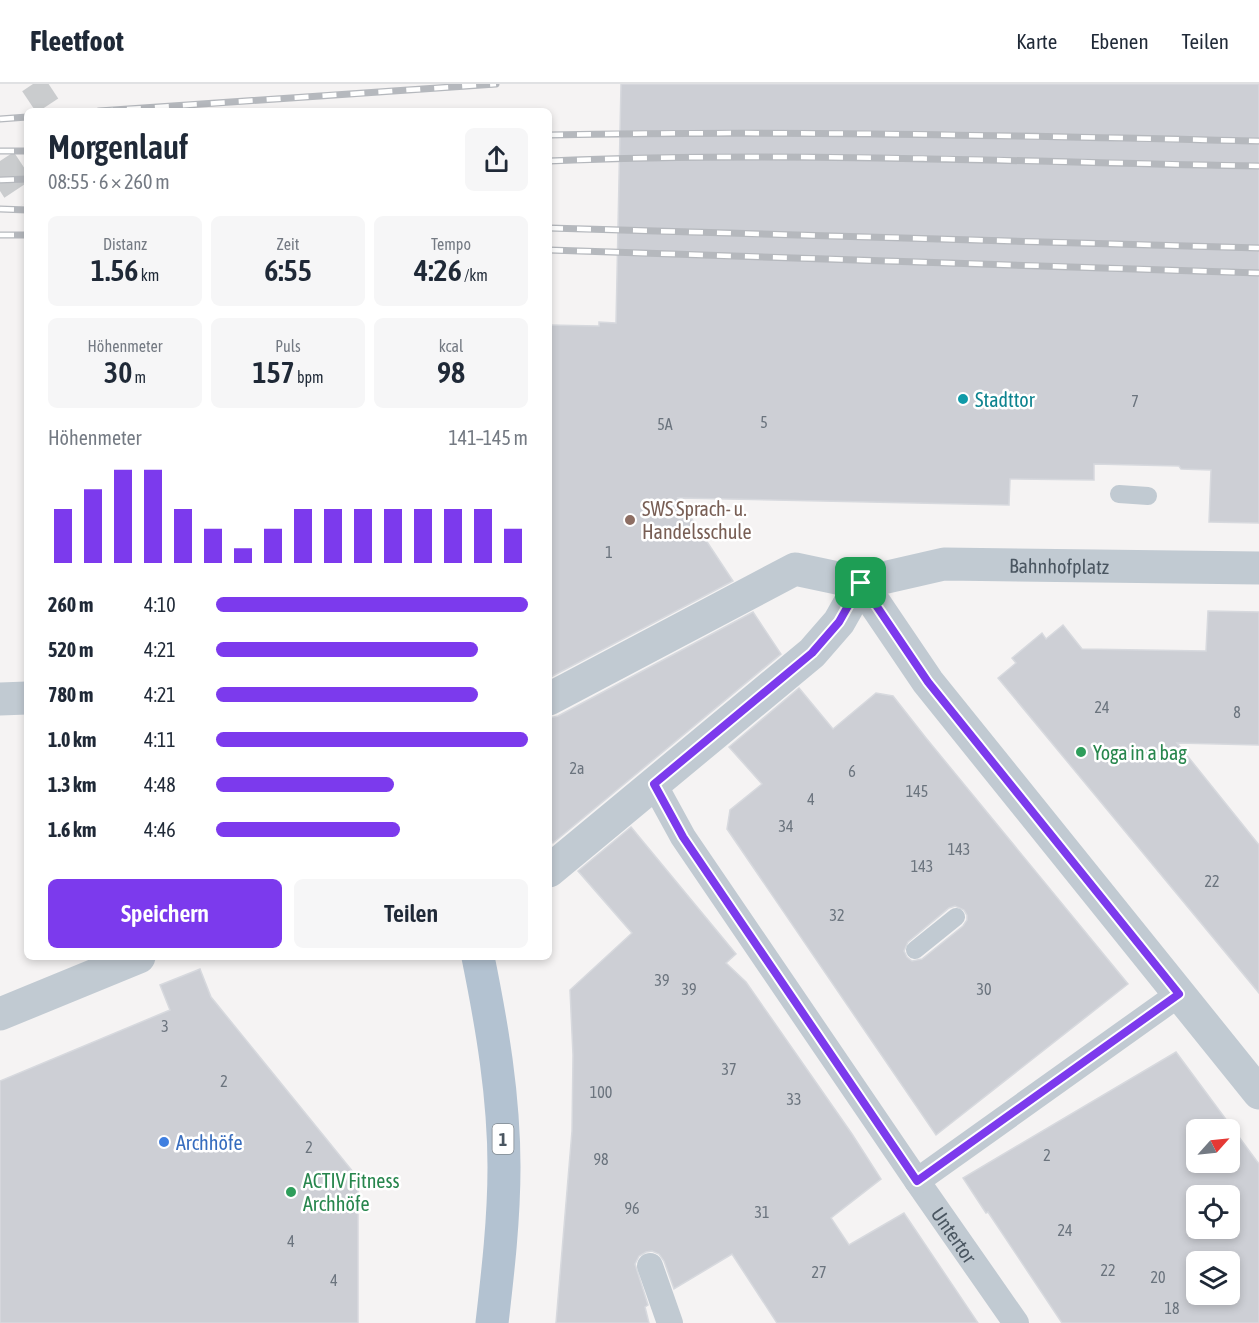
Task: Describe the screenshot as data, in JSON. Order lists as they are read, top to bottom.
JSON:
{
  "streets": {
    "main road": ["1"],
    "street": ["Bahnhofplatz", "Untertor"]
  },
  "places": [
    "Stadttor",
    "SWS Sprach- u. Handelsschule",
    "Yoga in a bag",
    "Archhöfe",
    "ACTIV Fitness Archhöfe"
  ],
  "house_numbers": [
    "7",
    "5",
    "5A",
    "1",
    "24",
    "8",
    "2a",
    "6",
    "145",
    "4",
    "34",
    "143",
    "143",
    "22",
    "32",
    "39",
    "39",
    "30",
    "3",
    "37",
    "2",
    "100",
    "33",
    "2",
    "2",
    "98",
    "96",
    "31",
    "24",
    "4",
    "22",
    "27",
    "20",
    "4",
    "18"
  ],
  "north": "top right",
  "page": {
    "header": "Fleetfoot",
    "nav": ["Karte", "Ebenen", "Teilen"],
    "heading": ["Morgenlauf", "08:55 · 6 × 260 m"],
    "stats": [
      ["Distanz", "1.56 km"],
      ["Zeit", "6:55"],
      ["Tempo", "4:26 /km"],
      ["Höhenmeter", "30 m"],
      ["Puls", "157 bpm"],
      ["kcal", "98"]
    ],
    "chart": ["Höhenmeter", "141–145 m"],
    "list": [
      {
        "name": "260 m",
        "note": "4:10"
      },
      {
        "name": "520 m",
        "note": "4:21"
      },
      {
        "name": "780 m",
        "note": "4:21"
      },
      {
        "name": "1.0 km",
        "note": "4:11"
      },
      {
        "name": "1.3 km",
        "note": "4:48"
      },
      {
        "name": "1.6 km",
        "note": "4:46"
      }
    ],
    "buttons": ["Speichern", "Teilen"]
  }
}
